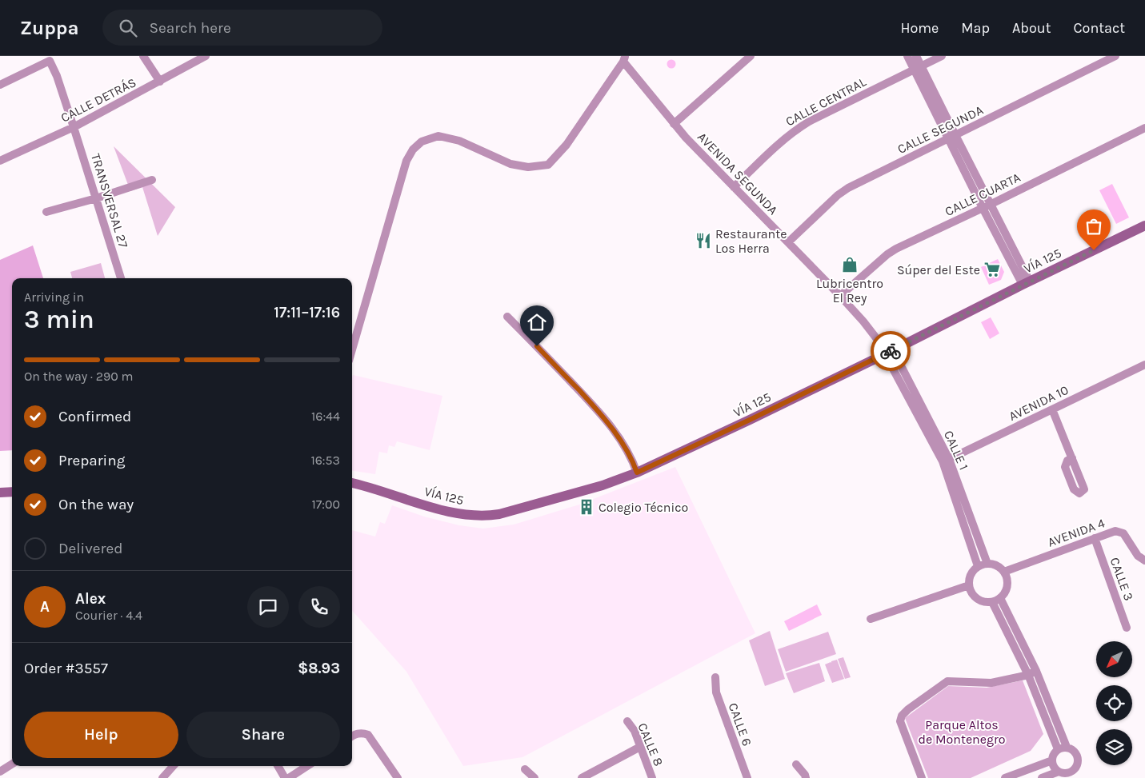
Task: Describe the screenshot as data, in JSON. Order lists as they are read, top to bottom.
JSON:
{
  "streets": {
    "main road": ["VÍA 125"],
    "street": [
      "CALLE DETRÁS",
      "CALLE CENTRAL",
      "CALLE SEGUNDA",
      "AVENIDA SEGUNDA",
      "CALLE CUARTA",
      "TRANSVERSAL 27",
      "AVENIDA 10",
      "CALLE 1",
      "AVENIDA 4",
      "CALLE 3",
      "CALLE 6",
      "CALLE 8"
    ]
  },
  "crossings": [
    ["CALLE DETRÁS", "TRANSVERSAL 27"],
    ["CALLE CENTRAL", "AVENIDA SEGUNDA"],
    ["CALLE SEGUNDA", "AVENIDA SEGUNDA"],
    ["AVENIDA SEGUNDA", "CALLE CUARTA"],
    ["AVENIDA SEGUNDA", "VÍA 125"],
    ["AVENIDA SEGUNDA", "CALLE 1"],
    ["VÍA 125", "CALLE 1"],
    ["AVENIDA 10", "CALLE 1"],
    ["CALLE 1", "AVENIDA 4"],
    ["AVENIDA 4", "CALLE 3"]
  ],
  "parks": ["Parque Altos de Montenegro"],
  "places": {
    "restaurant": ["Restaurante Los Herra"],
    "shop": ["Lubricentro El Rey"],
    "supermarket": ["Súper del Este"],
    "building": ["Colegio Técnico"]
  },
  "north": "bottom left",
  "page": {
    "header": "Zuppa",
    "search": "Search here",
    "nav": [
      "Home",
      "Map",
      "About",
      "Contact"
    ],
    "heading": ["3 min", "Arriving in", "17:11–17:16"],
    "panel": [
      "Alex",
      "Courier · 4.4",
      "Order #3557",
      "$8.93"
    ],
    "bar": "On the way · 290 m",
    "list": [
      ["Confirmed", "16:44"],
      ["Preparing", "16:53"],
      ["On the way", "17:00"],
      "Delivered"
    ],
    "round": "A",
    "buttons": ["Help", "Share"]
  }
}
